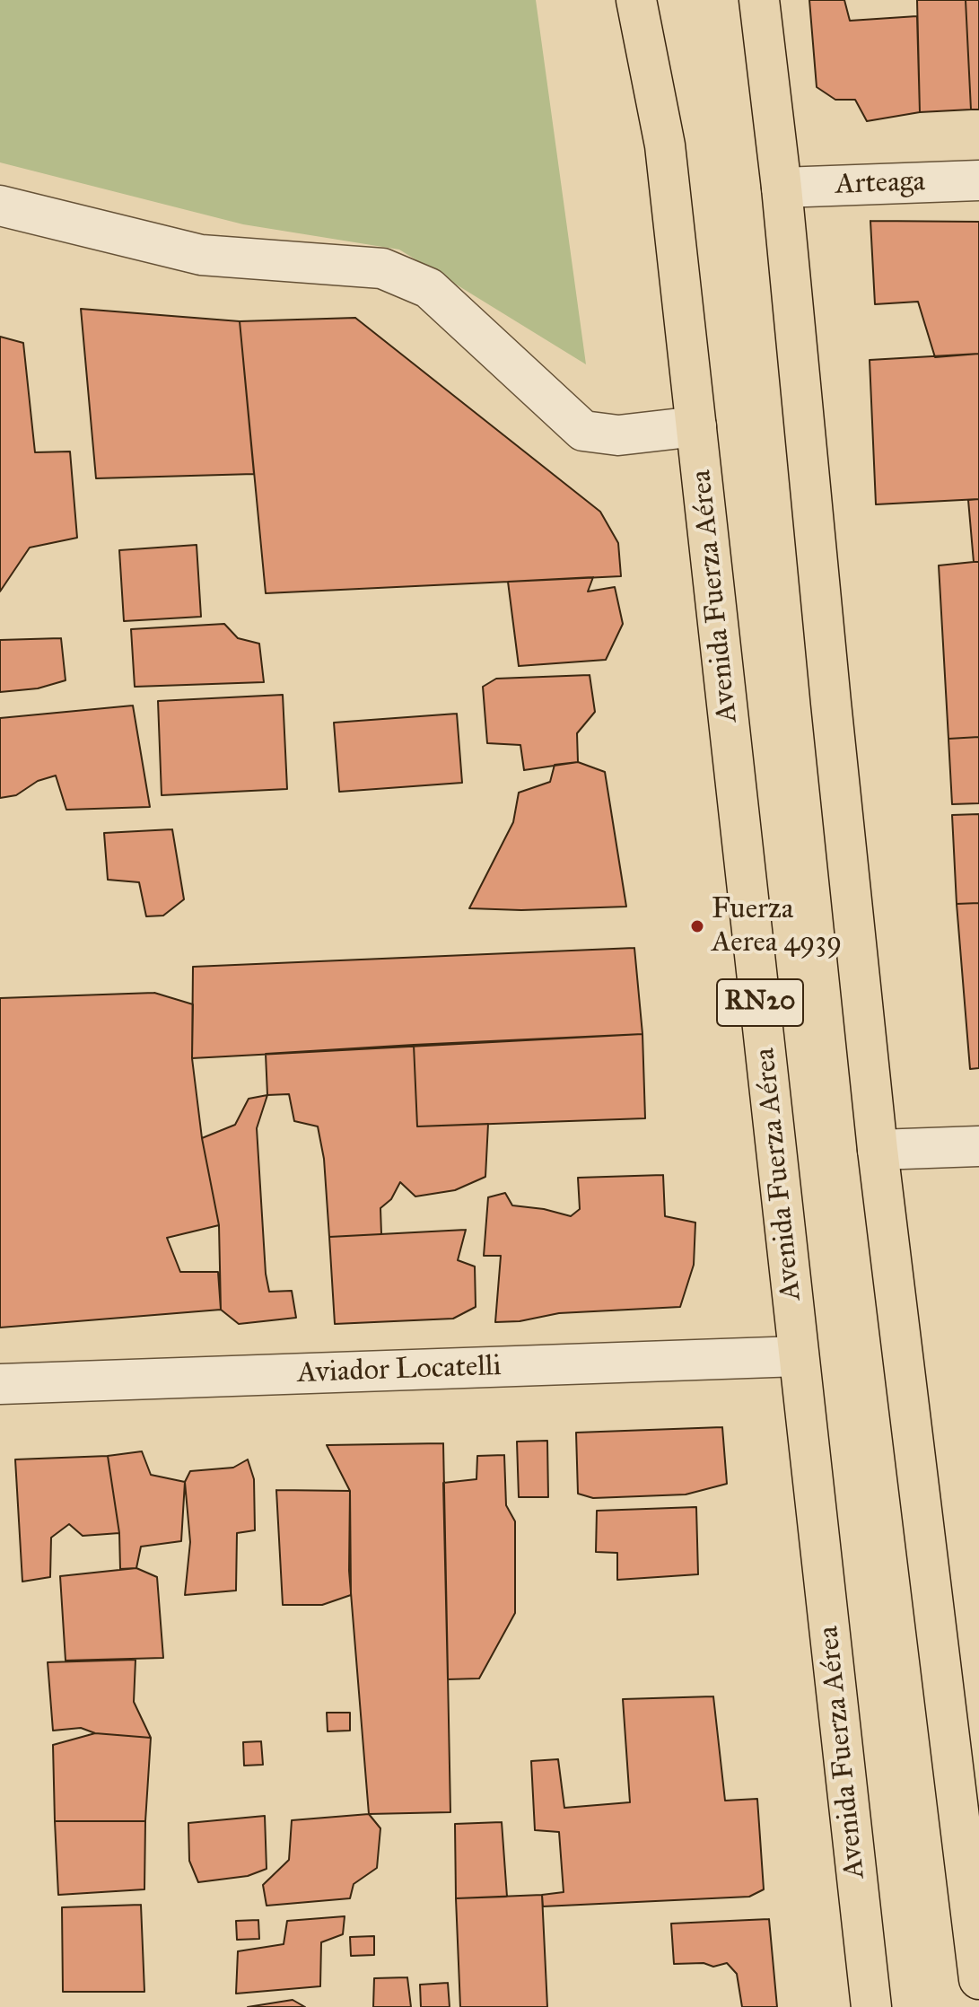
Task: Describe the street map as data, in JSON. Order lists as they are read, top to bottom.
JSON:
{
  "streets": {
    "main road": ["Avenida Fuerza Aérea", "RN20"],
    "street": ["Arteaga", "Aviador Locatelli"]
  },
  "crossings": [
    ["Avenida Fuerza Aérea", "Aviador Locatelli"]
  ],
  "places": ["Fuerza Aerea 4939"]
}
